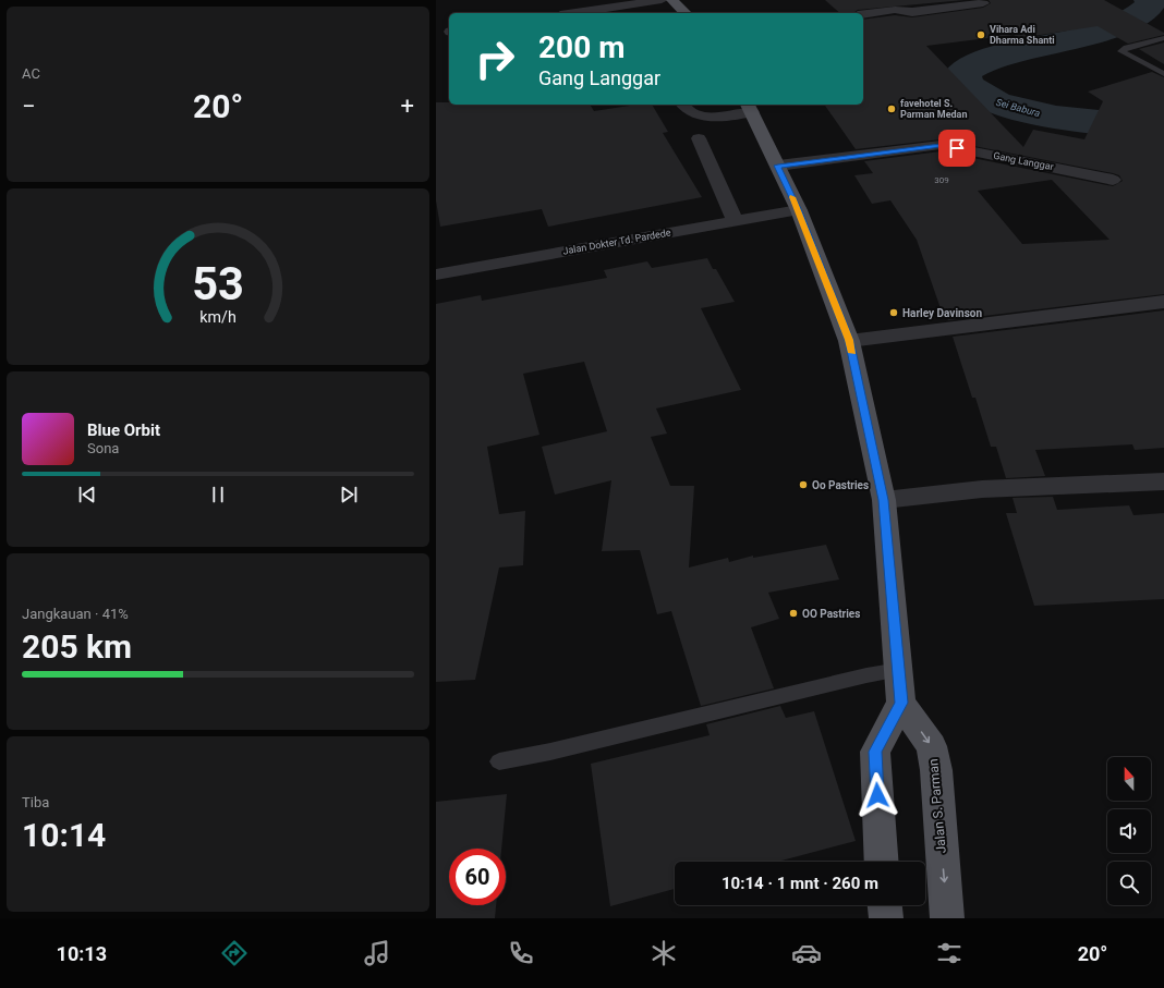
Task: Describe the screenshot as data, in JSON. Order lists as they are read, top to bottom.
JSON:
{
  "streets": {
    "main road": ["Jalan S. Parman"],
    "street": ["Gang Langgar", "Jalan Dokter Td. Pardede"]
  },
  "water": ["Sei Babura"],
  "places": [
    "Vihara Adi Dharma Shanti",
    "favehotel S. Parman Medan",
    "Harley Davinson",
    "Oo Pastries",
    "OO Pastries"
  ],
  "house_numbers": ["309"],
  "north": "top",
  "page": {
    "tile": [
      "AC",
      ["Jangkauan · 41%", "205 km"],
      ["Tiba", "10:14"]
    ],
    "turn": ["200 m", "Gang Langgar"],
    "heat": ["−", "20°", "+"],
    "song": ["Blue Orbit", "Sona"],
    "limit": "60",
    "trip": "10:14 · 1 mnt · 260 m",
    "tabs": ["10:13", "20°"],
    "gauge": ["53", "km/h"]
  }
}
